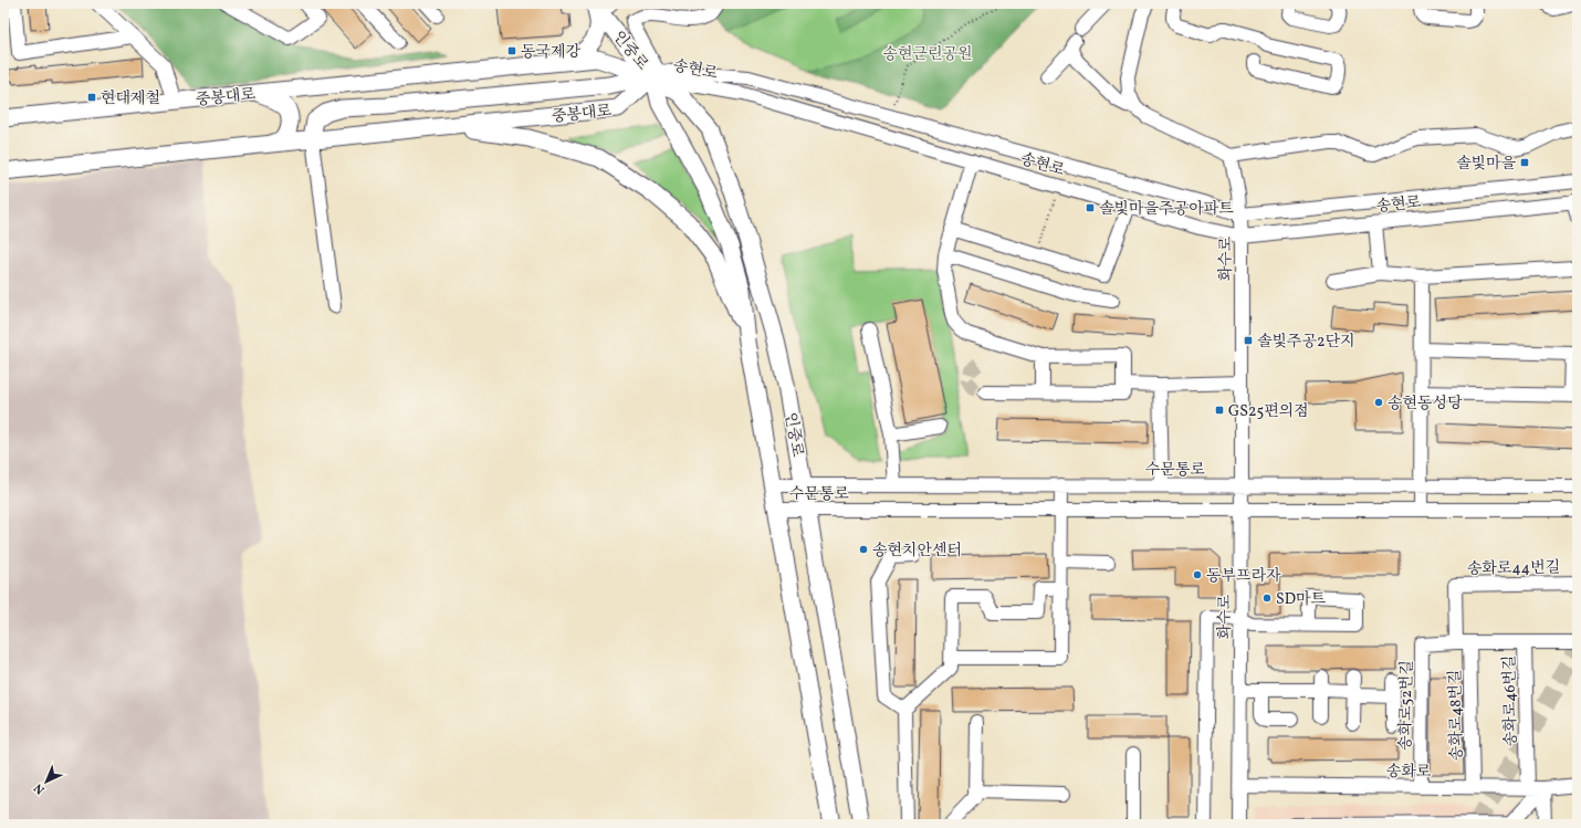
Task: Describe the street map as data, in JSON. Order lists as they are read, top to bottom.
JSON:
{
  "streets": {
    "main road": ["인중로", "중봉대로"],
    "street": [
      "송현로",
      "화수로",
      "수문통로",
      "송화로44번길",
      "송화로46번길",
      "송화로52번길",
      "송화로48번길",
      "송화로"
    ]
  },
  "crossings": [
    ["인중로", "송현로"],
    ["인중로", "중봉대로"],
    ["인중로", "수문통로"],
    ["송현로", "중봉대로"],
    ["송현로", "화수로"],
    ["화수로", "수문통로"],
    ["화수로", "송화로"],
    ["송화로44번길", "송화로46번길"],
    ["송화로44번길", "송화로52번길"],
    ["송화로44번길", "송화로48번길"],
    ["송화로46번길", "송화로52번길"],
    ["송화로46번길", "송화로48번길"],
    ["송화로46번길", "송화로"],
    ["송화로52번길", "송화로48번길"],
    ["송화로52번길", "송화로"],
    ["송화로48번길", "송화로"]
  ],
  "parks": ["송현근린공원"],
  "places": {
    "transit": [
      "동국제강",
      "현대제철",
      "솔빛마을",
      "솔빛마을주공아파트",
      "솔빛주공2단지",
      "GS25편의점"
    ],
    "other": [
      "송현동성당",
      "송현치안센터",
      "동부프라자",
      "SD마트"
    ]
  },
  "north": "bottom left"
}
